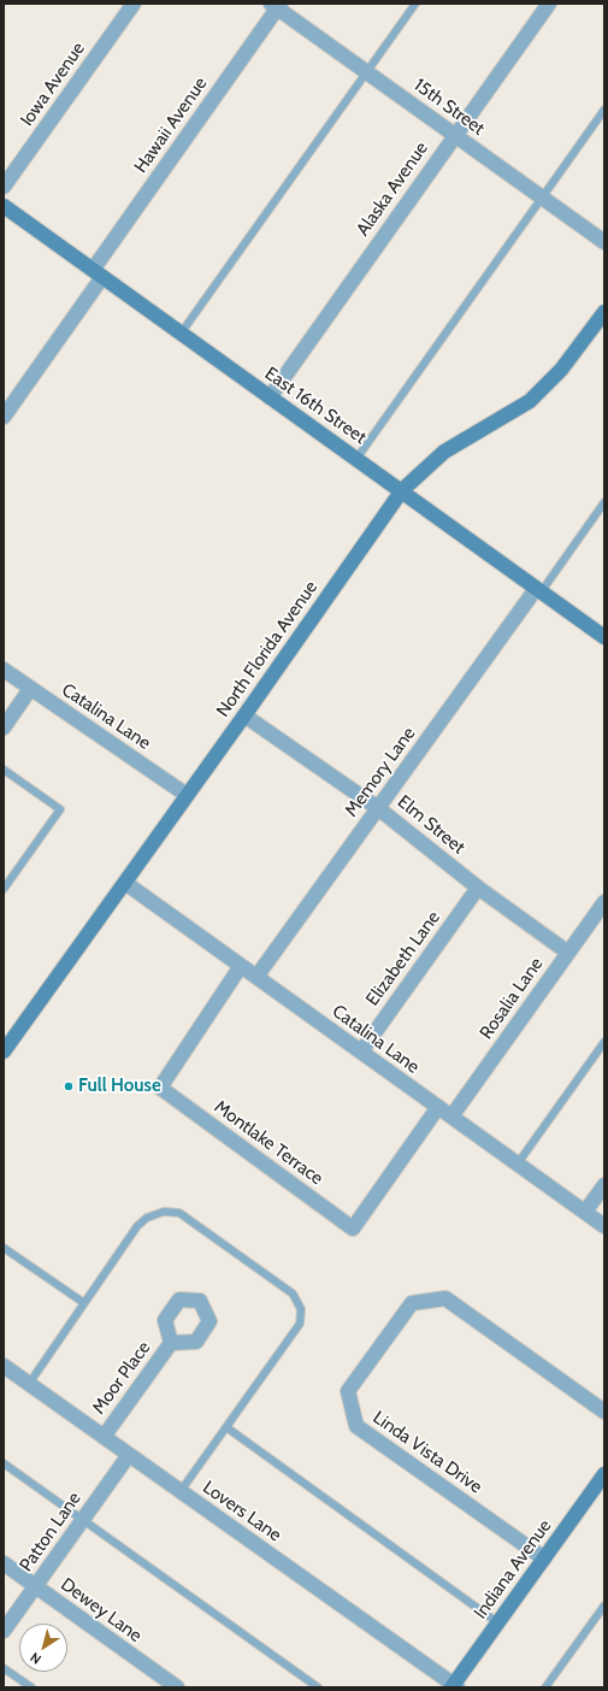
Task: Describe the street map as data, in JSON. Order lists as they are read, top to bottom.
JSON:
{
  "streets": {
    "street": [
      "Iowa Avenue",
      "15th Street",
      "Hawaii Avenue",
      "Alaska Avenue",
      "East 16th Street",
      "North Florida Avenue",
      "Catalina Lane",
      "Memory Lane",
      "Elm Street",
      "Elizabeth Lane",
      "Rosalia Lane",
      "Montlake Terrace",
      "Moor Place",
      "Linda Vista Drive",
      "Lovers Lane",
      "Patton Lane",
      "Indiana Avenue",
      "Dewey Lane"
    ]
  },
  "crossings": [
    ["15th Street", "Hawaii Avenue"],
    ["15th Street", "Alaska Avenue"],
    ["Hawaii Avenue", "East 16th Street"],
    ["Alaska Avenue", "East 16th Street"],
    ["East 16th Street", "North Florida Avenue"],
    ["East 16th Street", "Memory Lane"],
    ["North Florida Avenue", "Catalina Lane"],
    ["North Florida Avenue", "Elm Street"],
    ["Catalina Lane", "Memory Lane"],
    ["Catalina Lane", "Elizabeth Lane"],
    ["Catalina Lane", "Rosalia Lane"],
    ["Catalina Lane", "Montlake Terrace"],
    ["Memory Lane", "Elm Street"],
    ["Elm Street", "Elizabeth Lane"],
    ["Elm Street", "Rosalia Lane"],
    ["Moor Place", "Lovers Lane"],
    ["Linda Vista Drive", "Indiana Avenue"],
    ["Lovers Lane", "Patton Lane"],
    ["Lovers Lane", "Indiana Avenue"],
    ["Patton Lane", "Dewey Lane"]
  ],
  "places": ["Full House"],
  "north": "bottom left"
}
